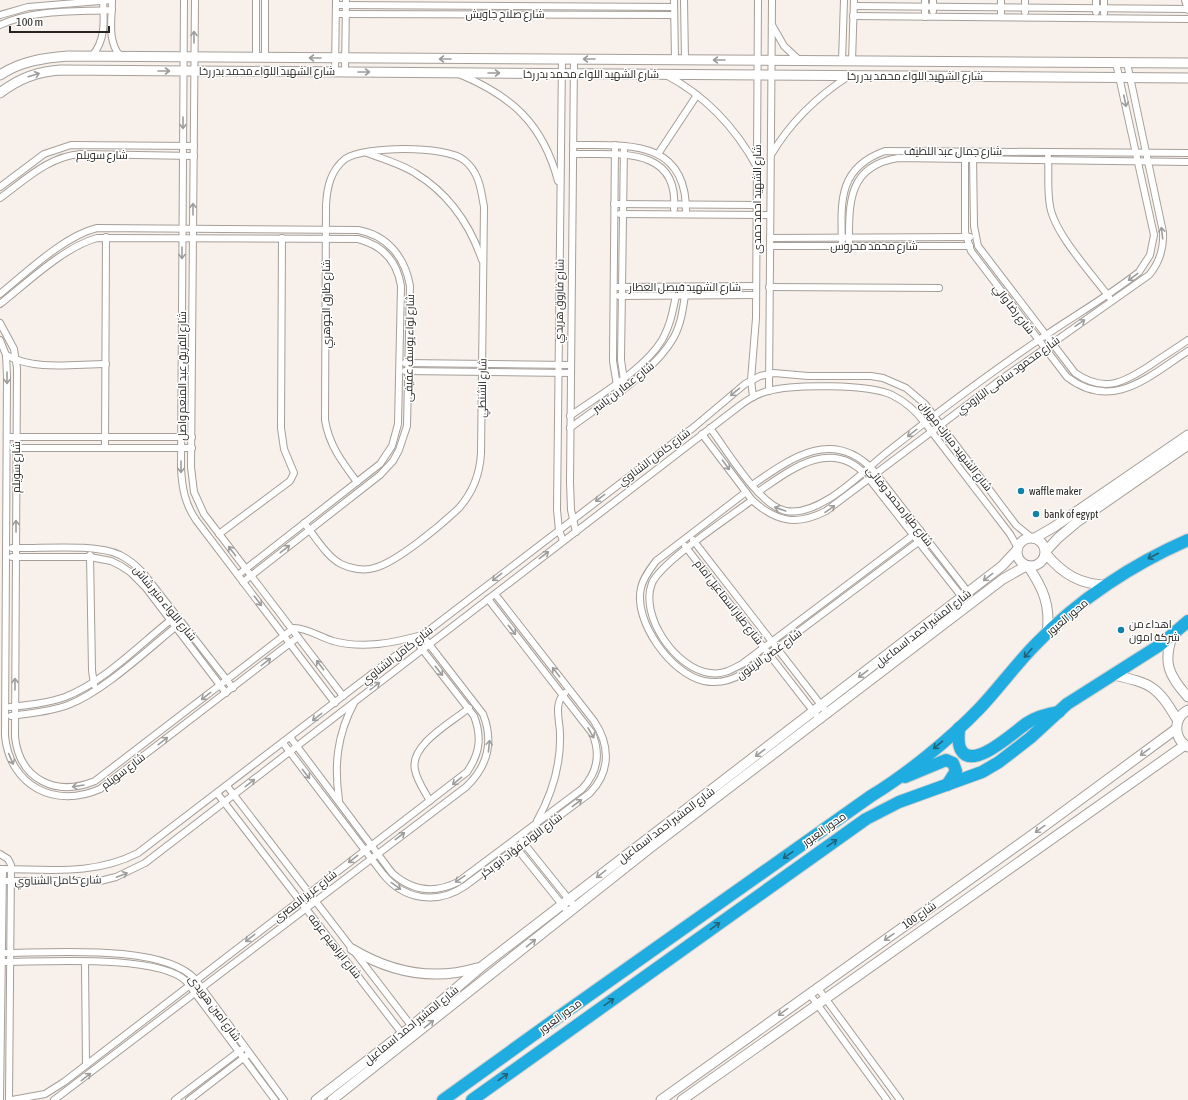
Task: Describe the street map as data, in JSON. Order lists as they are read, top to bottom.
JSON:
{
  "streets": {
    "highway": ["محور العبور"],
    "street": [
      "شارع صلاح جاويش",
      "شارع الشهيد اللواء محمد بدر رخا",
      "شارع جمال عبد اللطيف",
      "شارع سويلم",
      "شارع الشهيد احمد حمدى",
      "شارع محمد محروس",
      "شارع الشهيد فيصل العطار",
      "شارع فاروق هريدي",
      "شارع طارق الجوهري",
      "شارع رضا والي",
      "شارع لواء يوسف عفيفى",
      "شارع محمود سامى البارودي",
      "شارع الفريق عبد المنعم واصل",
      "شارع عمار بن ياسر",
      "شارع الشنطي",
      "شارع الشهيد مبارك مهران",
      "شارع كامل الشناوي",
      "شارع طيار محمد وفائي",
      "شارع طيار اسماعيل امام",
      "شارع اللواء منير شاش",
      "شارع المشير احمد اسماعيل",
      "شارع غصن الزيتون",
      "شارع اللواء فؤاد ابو بكر",
      "شارع عزيز المصرى",
      "شارع 100",
      "شارع ابراهيم عرفه",
      "شارع امين هويدى"
    ]
  },
  "crossings": [
    ["شارع الشهيد اللواء محمد بدر رخا", "شارع الشهيد احمد حمدى"],
    ["شارع الشهيد اللواء محمد بدر رخا", "شارع فاروق هريدي"],
    ["شارع الشهيد اللواء محمد بدر رخا", "شارع محمود سامى البارودي"],
    ["شارع الشهيد اللواء محمد بدر رخا", "شارع الفريق عبد المنعم واصل"],
    ["شارع جمال عبد اللطيف", "شارع محمد محروس"],
    ["شارع جمال عبد اللطيف", "شارع رضا والي"],
    ["شارع جمال عبد اللطيف", "شارع محمود سامى البارودي"],
    ["شارع سويلم", "شارع الفريق عبد المنعم واصل"],
    ["شارع سويلم", "شارع اللواء منير شاش"],
    ["شارع الشهيد احمد حمدى", "شارع محمد محروس"],
    ["شارع الشهيد احمد حمدى", "شارع الشهيد فيصل العطار"],
    ["شارع الشهيد احمد حمدى", "شارع الشهيد مبارك مهران"],
    ["شارع الشهيد احمد حمدى", "شارع كامل الشناوي"],
    ["شارع محمد محروس", "شارع رضا والي"],
    ["شارع الشهيد فيصل العطار", "شارع عمار بن ياسر"],
    ["شارع فاروق هريدي", "شارع عمار بن ياسر"],
    ["شارع فاروق هريدي", "شارع كامل الشناوي"],
    ["شارع طارق الجوهري", "شارع لواء يوسف عفيفى"],
    ["شارع طارق الجوهري", "شارع الشنطي"],
    ["شارع رضا والي", "شارع محمود سامى البارودي"],
    ["شارع لواء يوسف عفيفى", "شارع الفريق عبد المنعم واصل"],
    ["شارع لواء يوسف عفيفى", "شارع الشنطي"],
    ["شارع محمود سامى البارودي", "شارع الشهيد مبارك مهران"],
    ["شارع محمود سامى البارودي", "شارع كامل الشناوي"],
    ["شارع محمود سامى البارودي", "شارع طيار محمد وفائي"],
    ["شارع محمود سامى البارودي", "شارع غصن الزيتون"],
    ["شارع الفريق عبد المنعم واصل", "شارع كامل الشناوي"],
    ["شارع الشهيد مبارك مهران", "شارع كامل الشناوي"],
    ["شارع الشهيد مبارك مهران", "شارع المشير احمد اسماعيل"],
    ["شارع كامل الشناوي", "شارع اللواء فؤاد ابو بكر"],
    ["شارع كامل الشناوي", "شارع عزيز المصرى"],
    ["شارع كامل الشناوي", "شارع ابراهيم عرفه"],
    ["شارع طيار محمد وفائي", "شارع المشير احمد اسماعيل"],
    ["شارع طيار محمد وفائي", "شارع غصن الزيتون"],
    ["شارع طيار اسماعيل امام", "شارع المشير احمد اسماعيل"],
    ["شارع طيار اسماعيل امام", "شارع غصن الزيتون"],
    ["شارع المشير احمد اسماعيل", "شارع ابراهيم عرفه"],
    ["شارع اللواء فؤاد ابو بكر", "شارع عزيز المصرى"],
    ["شارع عزيز المصرى", "شارع ابراهيم عرفه"],
    ["شارع عزيز المصرى", "شارع امين هويدى"]
  ],
  "places": ["waffle maker", "bank of egypt", "اهداء من شركة امون"],
  "scale_bar": "100 m"
}
